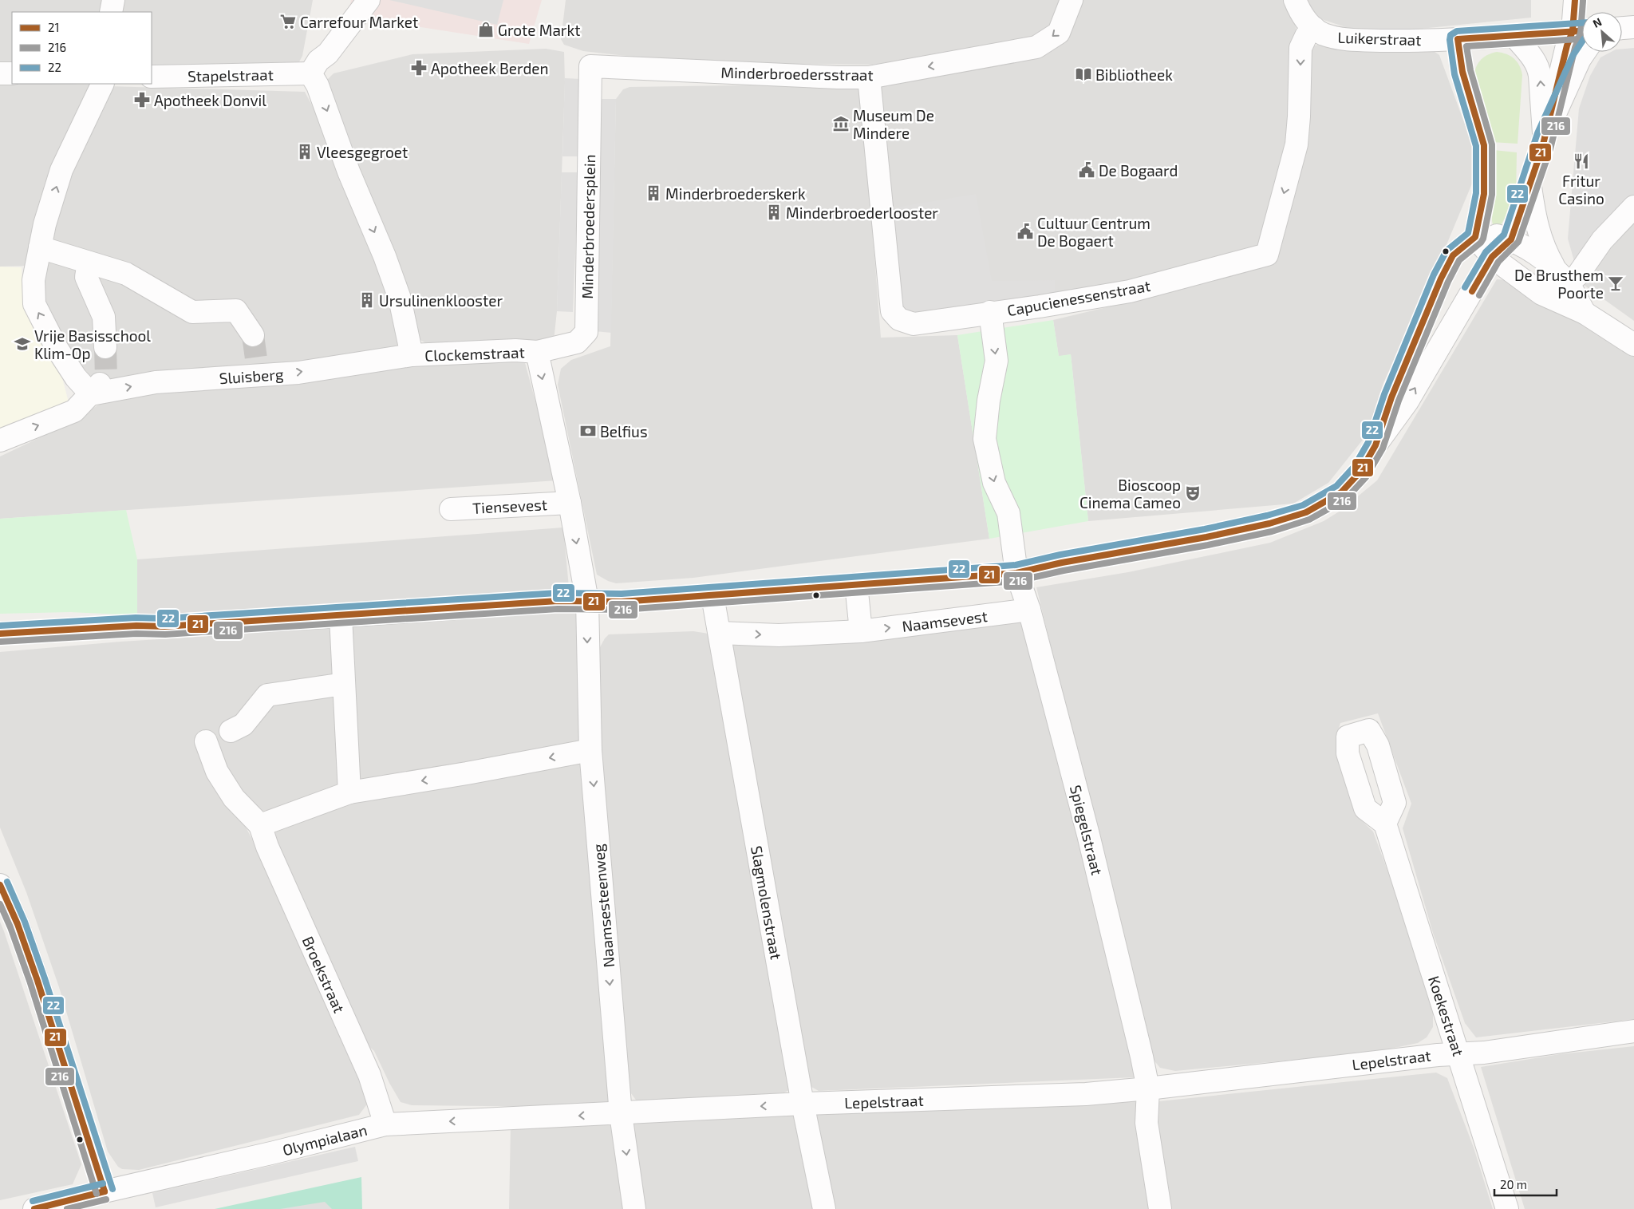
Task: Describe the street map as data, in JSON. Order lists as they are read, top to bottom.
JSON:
{
  "streets": {
    "street": [
      "Luikerstraat",
      "Minderbroedersstraat",
      "Stapelstraat",
      "Minderbroedersplein",
      "Capucienessenstraat",
      "Clockemstraat",
      "Sluisberg",
      "Tiensevest",
      "Naamsevest",
      "Spiegelstraat",
      "Slagmolenstraat",
      "Naamsesteenweg",
      "Broekstraat",
      "Koekestraat",
      "Lepelstraat",
      "Olympialaan"
    ]
  },
  "crossings": [
    ["Luikerstraat", "Capucienessenstraat"],
    ["Minderbroedersstraat", "Minderbroedersplein"],
    ["Minderbroedersstraat", "Capucienessenstraat"],
    ["Stapelstraat", "Clockemstraat"],
    ["Minderbroedersplein", "Clockemstraat"],
    ["Capucienessenstraat", "Spiegelstraat"],
    ["Clockemstraat", "Sluisberg"],
    ["Clockemstraat", "Tiensevest"],
    ["Clockemstraat", "Naamsesteenweg"],
    ["Naamsevest", "Spiegelstraat"],
    ["Naamsevest", "Slagmolenstraat"],
    ["Spiegelstraat", "Lepelstraat"],
    ["Slagmolenstraat", "Lepelstraat"],
    ["Naamsesteenweg", "Lepelstraat"],
    ["Naamsesteenweg", "Olympialaan"],
    ["Broekstraat", "Olympialaan"],
    ["Koekestraat", "Lepelstraat"],
    ["Lepelstraat", "Olympialaan"]
  ],
  "one_way": [
    "Minderbroedersstraat",
    "Clockemstraat",
    "Sluisberg",
    "Naamsesteenweg",
    "Olympialaan"
  ],
  "places": {
    "supermarket": ["Carrefour Market"],
    "shop": ["Grote Markt"],
    "pharmacy": ["Apotheek Berden", "Apotheek Donvil"],
    "library": ["Bibliotheek"],
    "museum": ["Museum De Mindere"],
    "building": [
      "Vleesgegroet",
      "Minderbroederskerk",
      "Minderbroederlooster",
      "Ursulinenklooster"
    ],
    "restaurant": ["Fritur Casino"],
    "public building": ["De Bogaard", "Cultuur Centrum De Bogaert"],
    "bar": ["De Brusthem Poorte"],
    "school or university": ["Vrije Basisschool Klim-Op"],
    "bank": ["Belfius"],
    "theatre": ["Bioscoop Cinema Cameo"]
  },
  "lines": ["transit line 21", "transit line 216", "transit line 22"],
  "legend": ["21", "216", "22"],
  "scale_bar": "20 m",
  "north": "top left"
}
